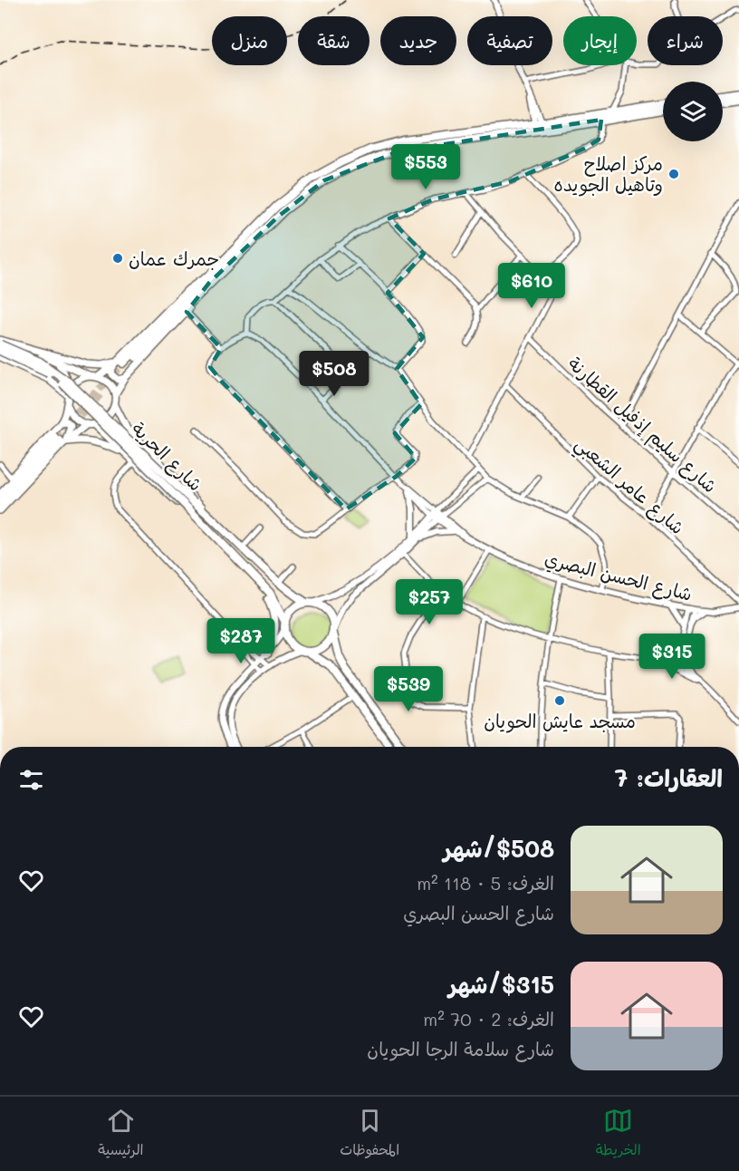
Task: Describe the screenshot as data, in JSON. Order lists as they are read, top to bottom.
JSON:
{
  "streets": {
    "highway": ["شارع الحرية"],
    "street": ["شارع سليم إذفيل القطارنة", "شارع عامر الشعبي", "شارع الحسن البصري"]
  },
  "places": ["مركز اصلاح وتاهيل الجويده", "جمرك عمان", "مسجد عايش الحويان"],
  "page": {
    "chip": [
      "شراء",
      "إيجار",
      "تصفية",
      "جديد",
      "شقة",
      "منزل"
    ],
    "price": [
      "$553",
      "$610",
      "$508",
      "$257",
      "$287",
      "$315",
      "$539"
    ],
    "heading": "العقارات: 7",
    "list": [
      {
        "name": "$508/شهر",
        "note": "الغرف: 5 · 118 m² · شارع الحسن البصري"
      },
      {
        "name": "$315/شهر",
        "note": "الغرف: 2 · 70 m² · شارع سلامة الرجا الحويان"
      }
    ],
    "tabs": ["الخريطة", "المحفوظات", "الرئيسية"]
  }
}
